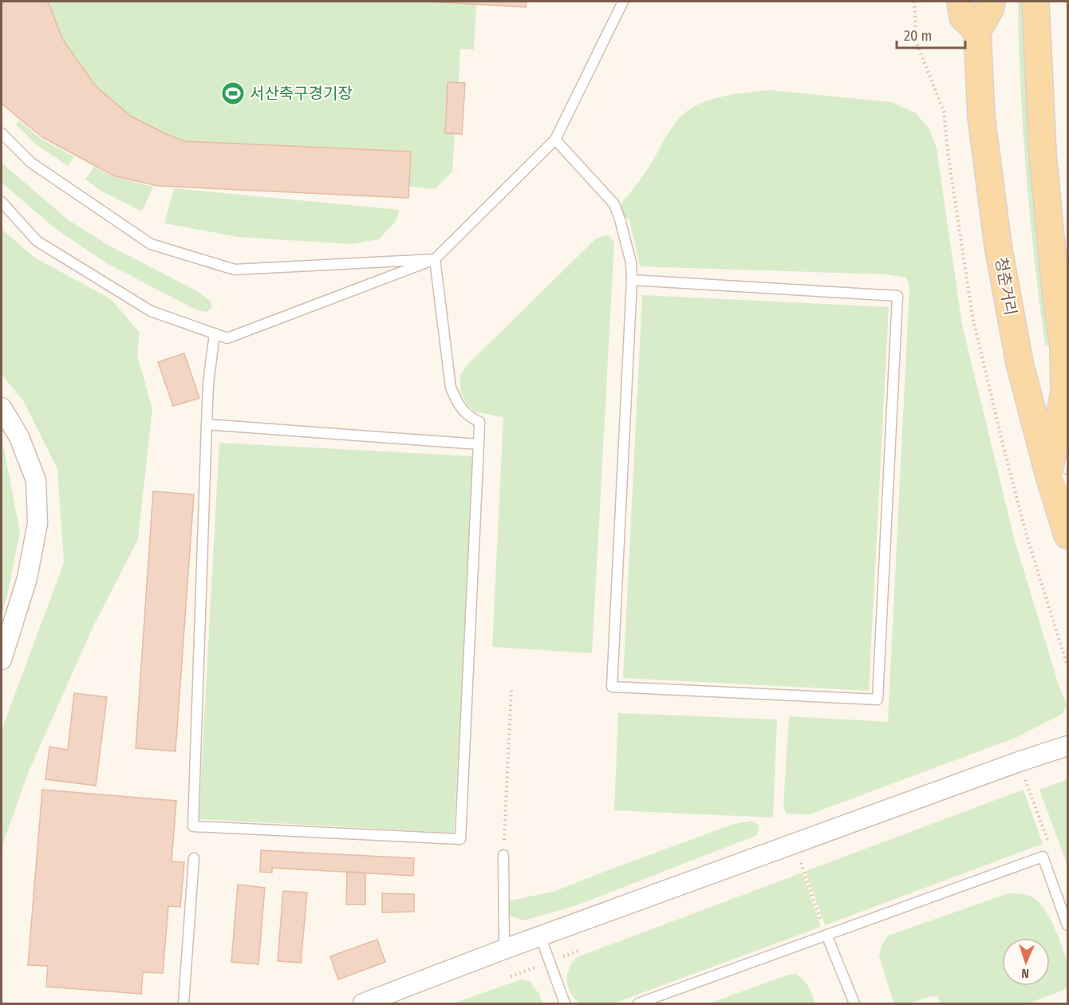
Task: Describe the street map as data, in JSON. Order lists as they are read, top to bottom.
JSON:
{
  "streets": {
    "main road": ["청춘거리"]
  },
  "places": {
    "sports": ["서산축구경기장"]
  },
  "scale_bar": "20 m",
  "north": "bottom"
}
